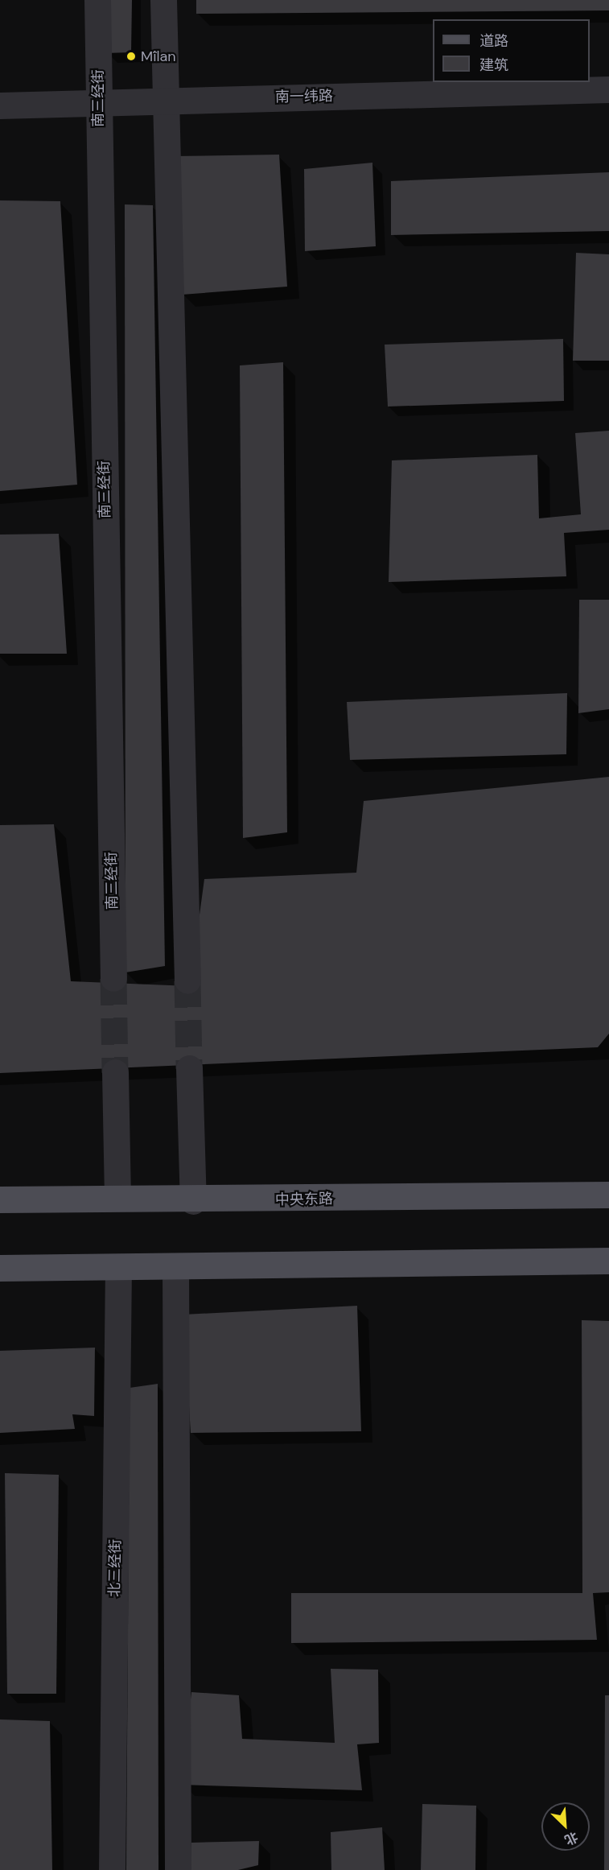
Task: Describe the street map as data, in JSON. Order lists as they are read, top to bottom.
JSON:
{
  "streets": {
    "main road": ["中央东路"],
    "street": ["南一纬路", "南三经街", "北三经街"]
  },
  "crossings": [
    ["南一纬路", "南三经街"]
  ],
  "places": ["M̈ilan"],
  "legend": ["道路", "建筑"],
  "north": "bottom right"
}
